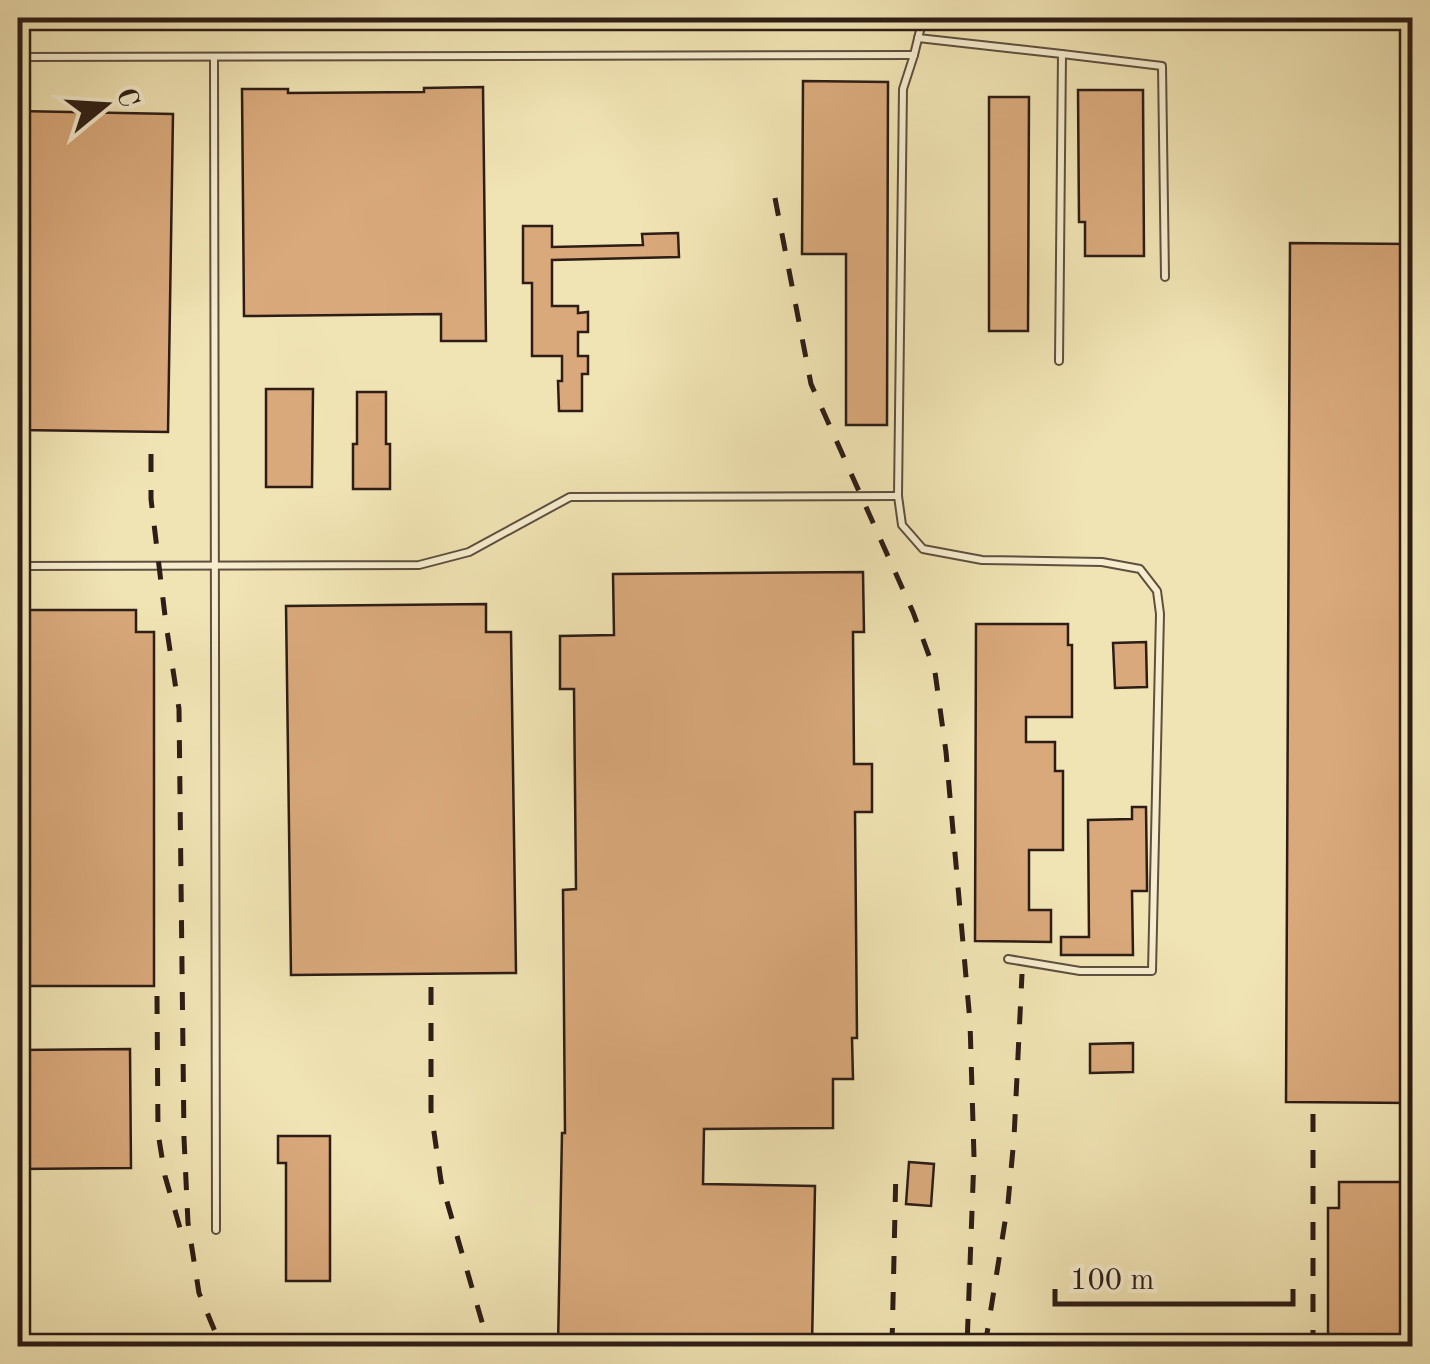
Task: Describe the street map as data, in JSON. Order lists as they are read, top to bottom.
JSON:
{
  "scale_bar": "100 m",
  "north": "right"
}
